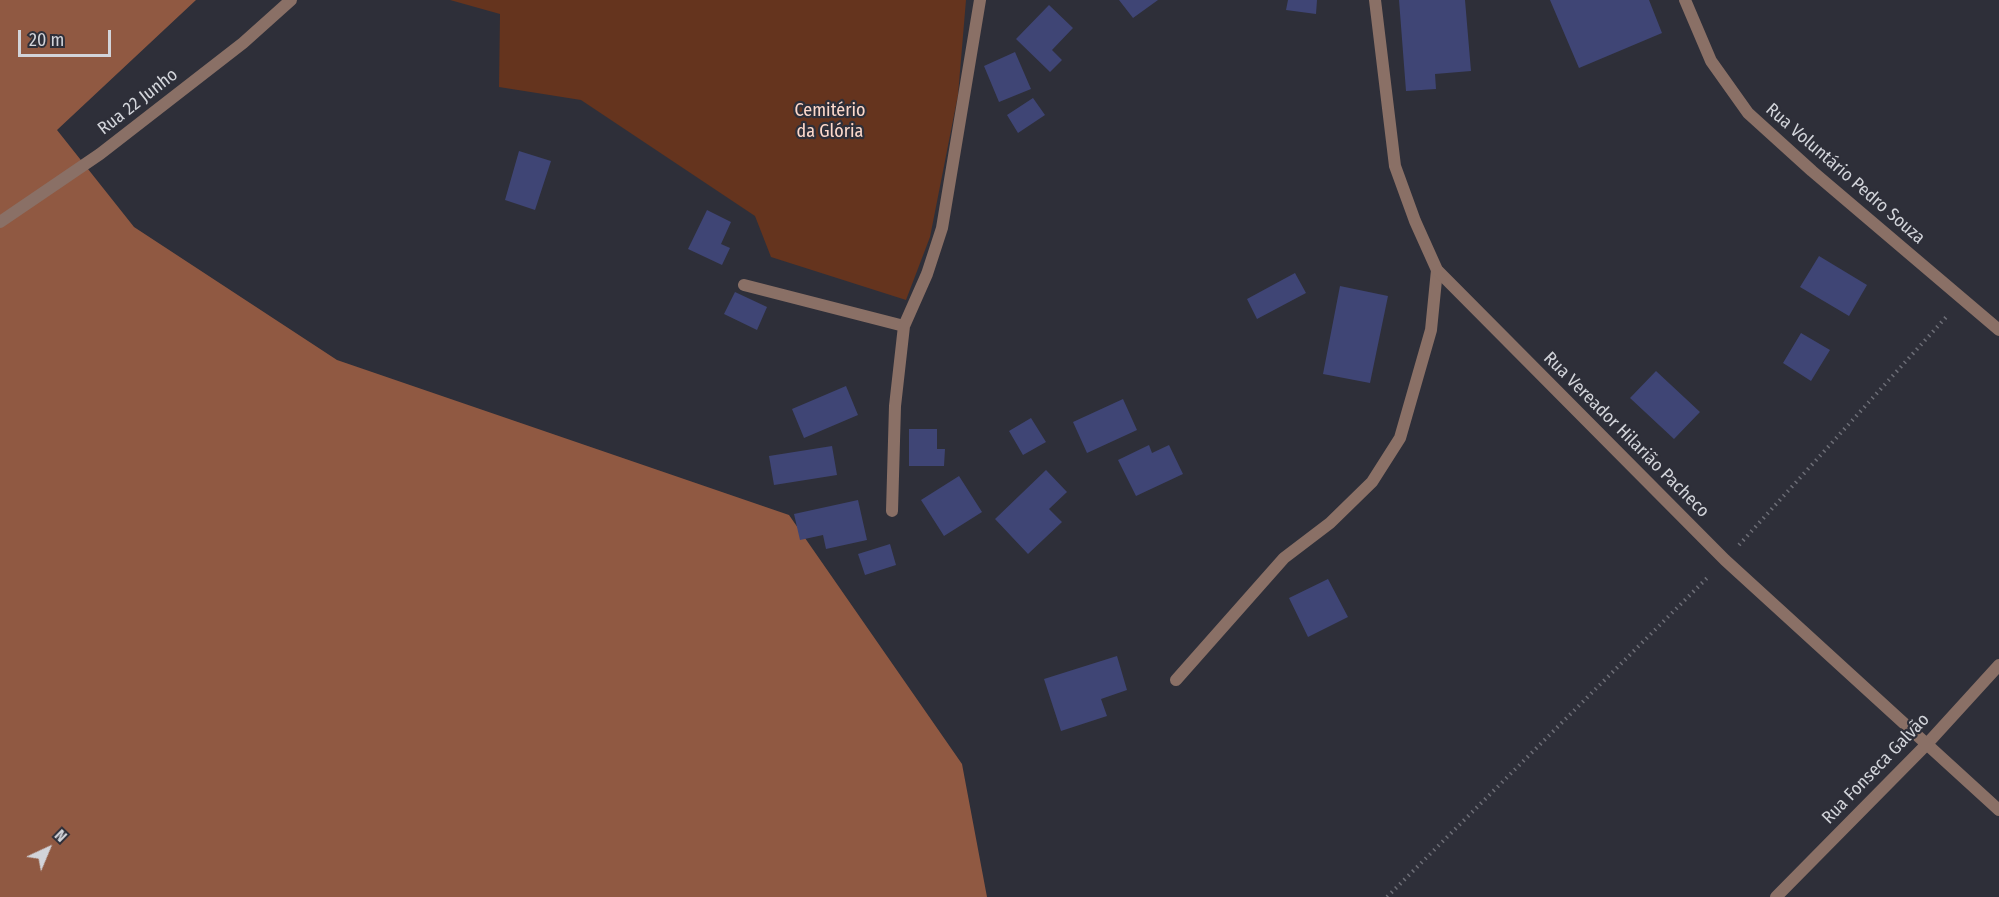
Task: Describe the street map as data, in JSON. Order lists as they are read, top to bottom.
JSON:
{
  "streets": {
    "street": [
      "Rua 22 Junho",
      "Rua Voluntário Pedro Souza",
      "Rua Vereador Hilarião Pacheco",
      "Rua Fonseca Galvão"
    ]
  },
  "crossings": [
    ["Rua Vereador Hilarião Pacheco", "Rua Fonseca Galvão"]
  ],
  "parks": ["Cemitério da Glória"],
  "scale_bar": "20 m",
  "north": "top right"
}
